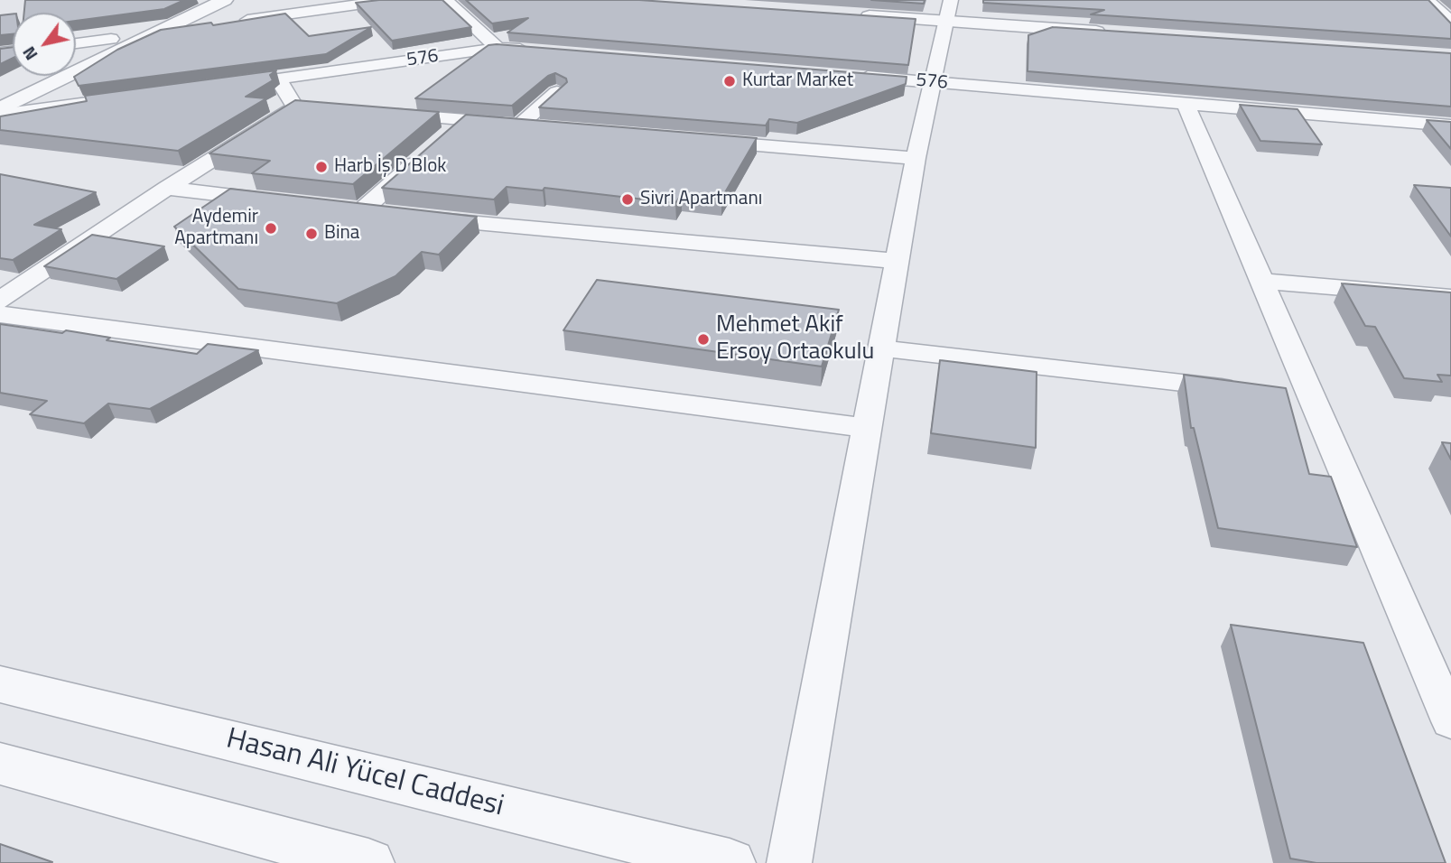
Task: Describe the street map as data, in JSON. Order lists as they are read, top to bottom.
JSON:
{
  "streets": {
    "street": ["576", "Hasan Ali Yücel Caddesi"]
  },
  "places": [
    "Kurtar Market",
    "Harb İş D Blok",
    "Sivri Apartmanı",
    "Aydemir Apartmanı",
    "Bina",
    "Mehmet Akif Ersoy Ortaokulu"
  ],
  "north": "bottom left"
}
